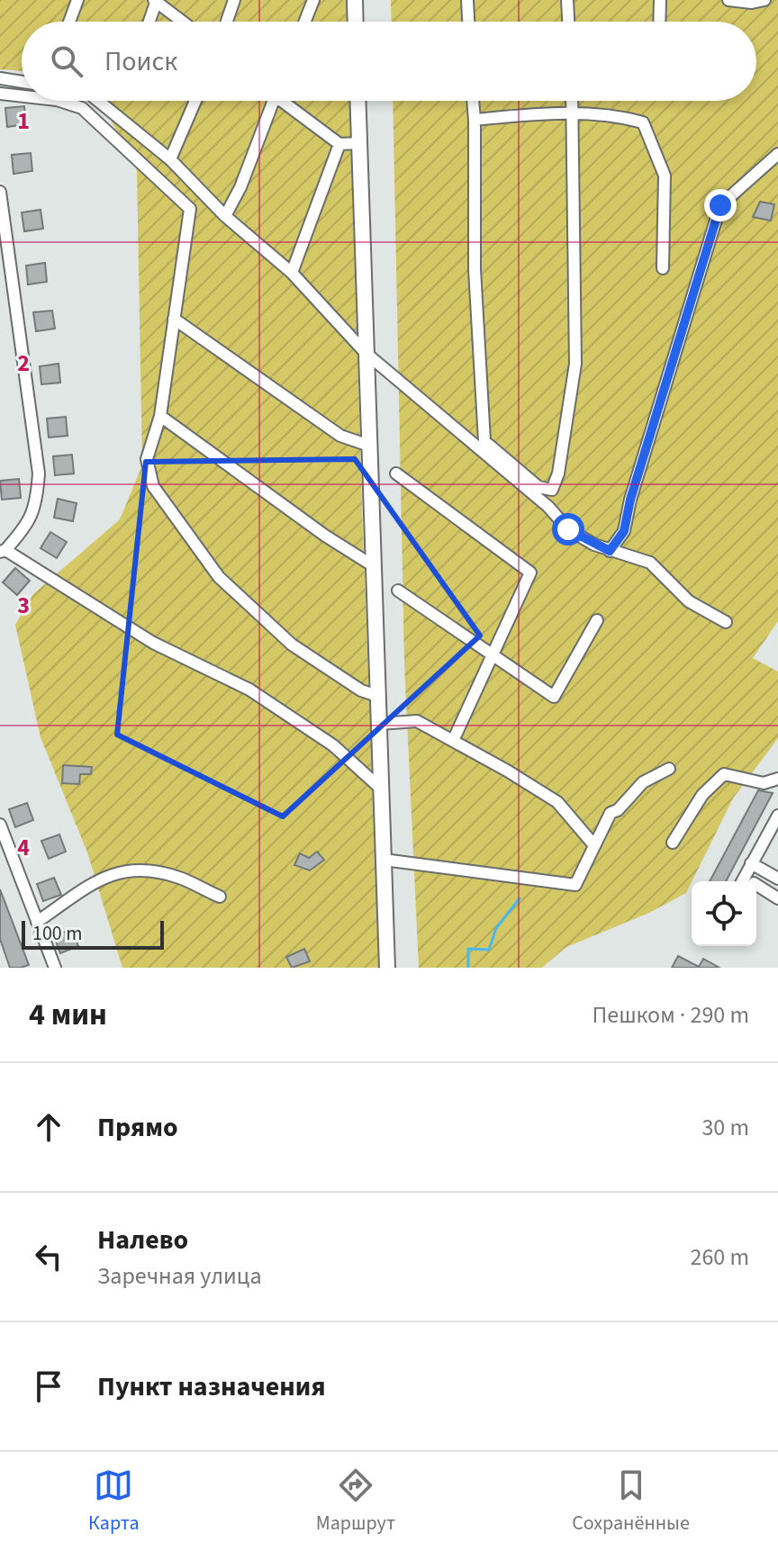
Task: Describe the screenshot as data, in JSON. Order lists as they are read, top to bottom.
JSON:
{
  "scale_bar": "100 m",
  "page": {
    "search": "Поиск",
    "scale": "100 m",
    "heading": ["4 мин", "Пешком · 290 m"],
    "list": [
      ["Прямо", "30 m"],
      ["Налево", "Заречная улица", "260 m"],
      "Пункт назначения"
    ],
    "nav": ["Карта", "Маршрут", "Сохранённые"]
  },
  "grid": {
    "rows": [
      "1",
      "2",
      "3",
      "4"
    ]
  }
}
